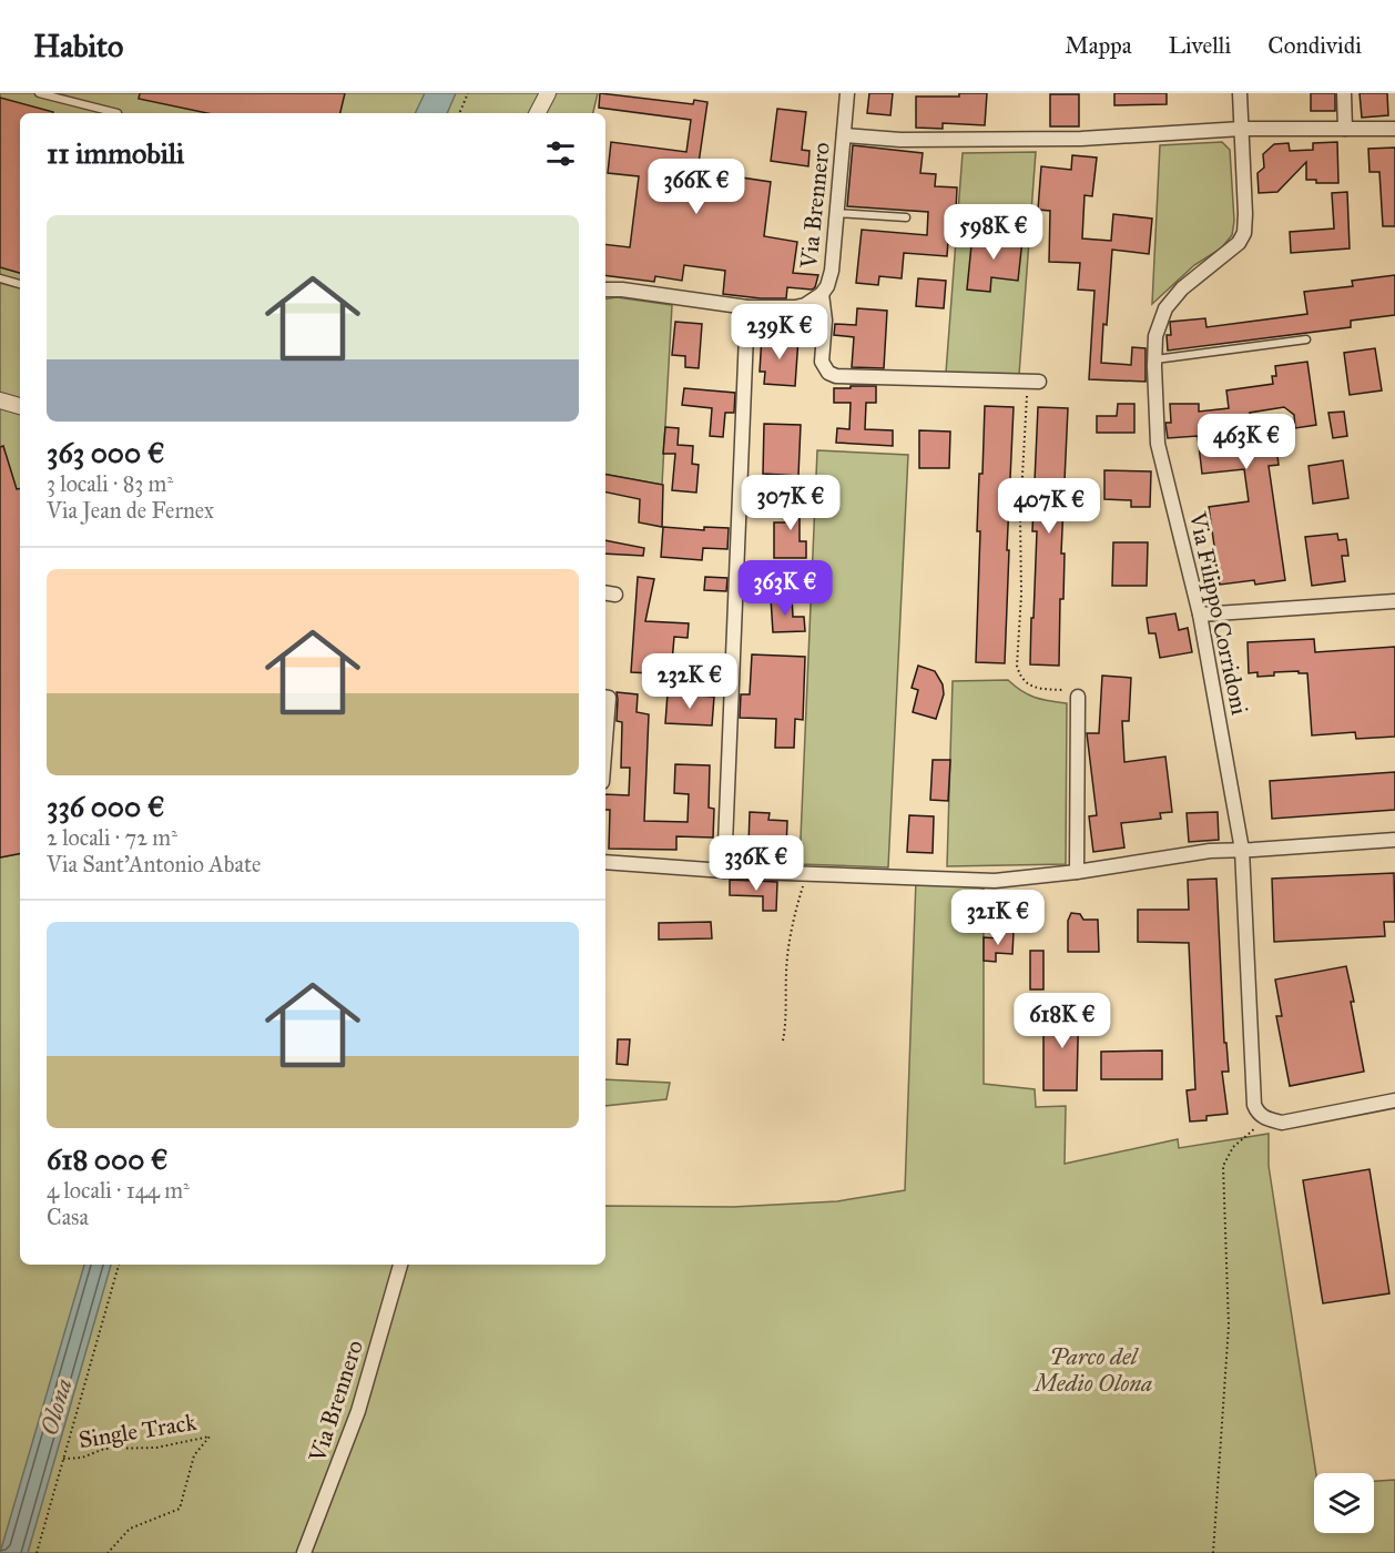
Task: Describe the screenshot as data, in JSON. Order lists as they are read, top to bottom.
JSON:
{
  "streets": {
    "street": ["Via Brennero", "Via Filippo Corridoni"],
    "path": ["Single Track"]
  },
  "water": ["Olona"],
  "parks": ["Parco del Medio Olona"],
  "page": {
    "header": "Habito",
    "nav": ["Mappa", "Livelli", "Condividi"],
    "heading": "11 immobili",
    "price": [
      "366K €",
      "598K €",
      "239K €",
      "463K €",
      "307K €",
      "407K €",
      "363K €",
      "232K €",
      "336K €",
      "321K €",
      "618K €"
    ],
    "list": [
      {
        "name": "363 000 €",
        "note": "3 locali · 83 m² · Via Jean de Fernex"
      },
      {
        "name": "336 000 €",
        "note": "2 locali · 72 m² · Via Sant'Antonio Abate"
      },
      {
        "name": "618 000 €",
        "note": "4 locali · 144 m² · Casa"
      }
    ]
  }
}
